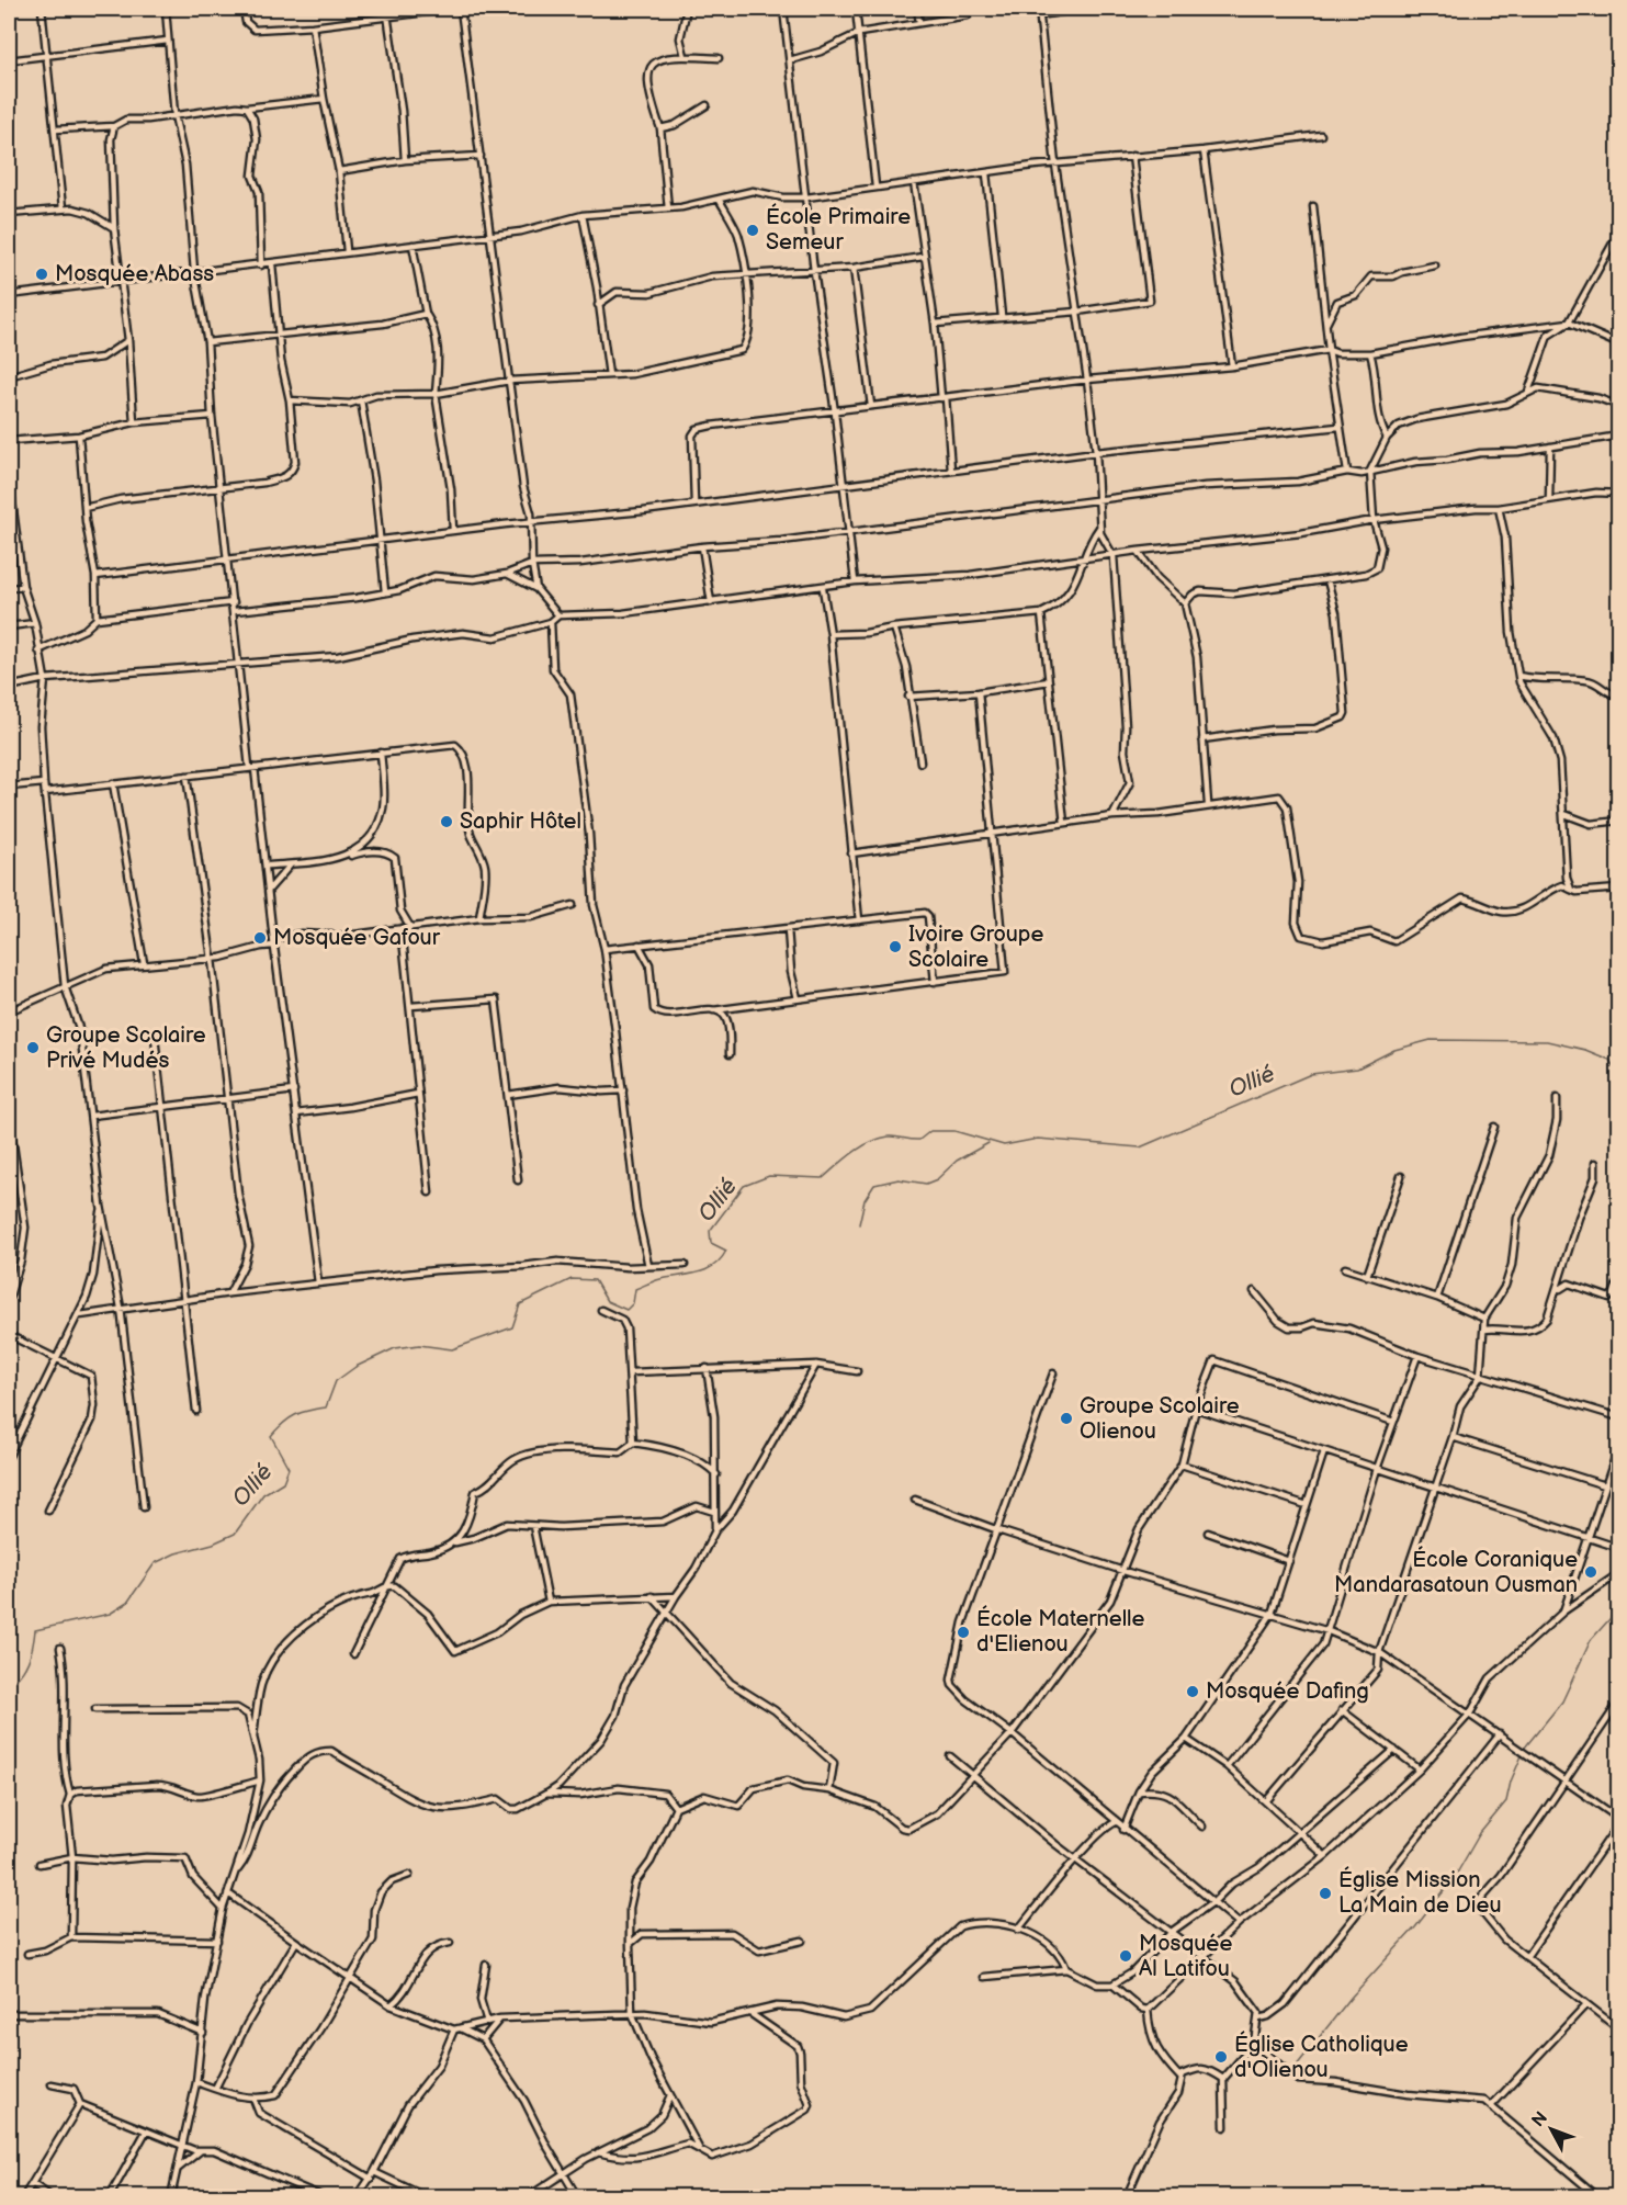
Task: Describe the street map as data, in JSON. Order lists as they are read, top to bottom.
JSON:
{
  "water": ["Ollié"],
  "places": [
    "École Primaire Semeur",
    "Mosquée Abass",
    "Saphir Hôtel",
    "Mosquée Gafour",
    "Ivoire Groupe Scolaire",
    "Groupe Scolaire Privé Mudés",
    "Groupe Scolaire Olienou",
    "École Coranique Mandarasatoun Ousman",
    "École Maternelle d'Elienou",
    "Mosquée Dafing",
    "Église Mission La Main de Dieu",
    "Mosquée Al Latifou",
    "Église Catholique d'Olienou"
  ],
  "north": "top left"
}
